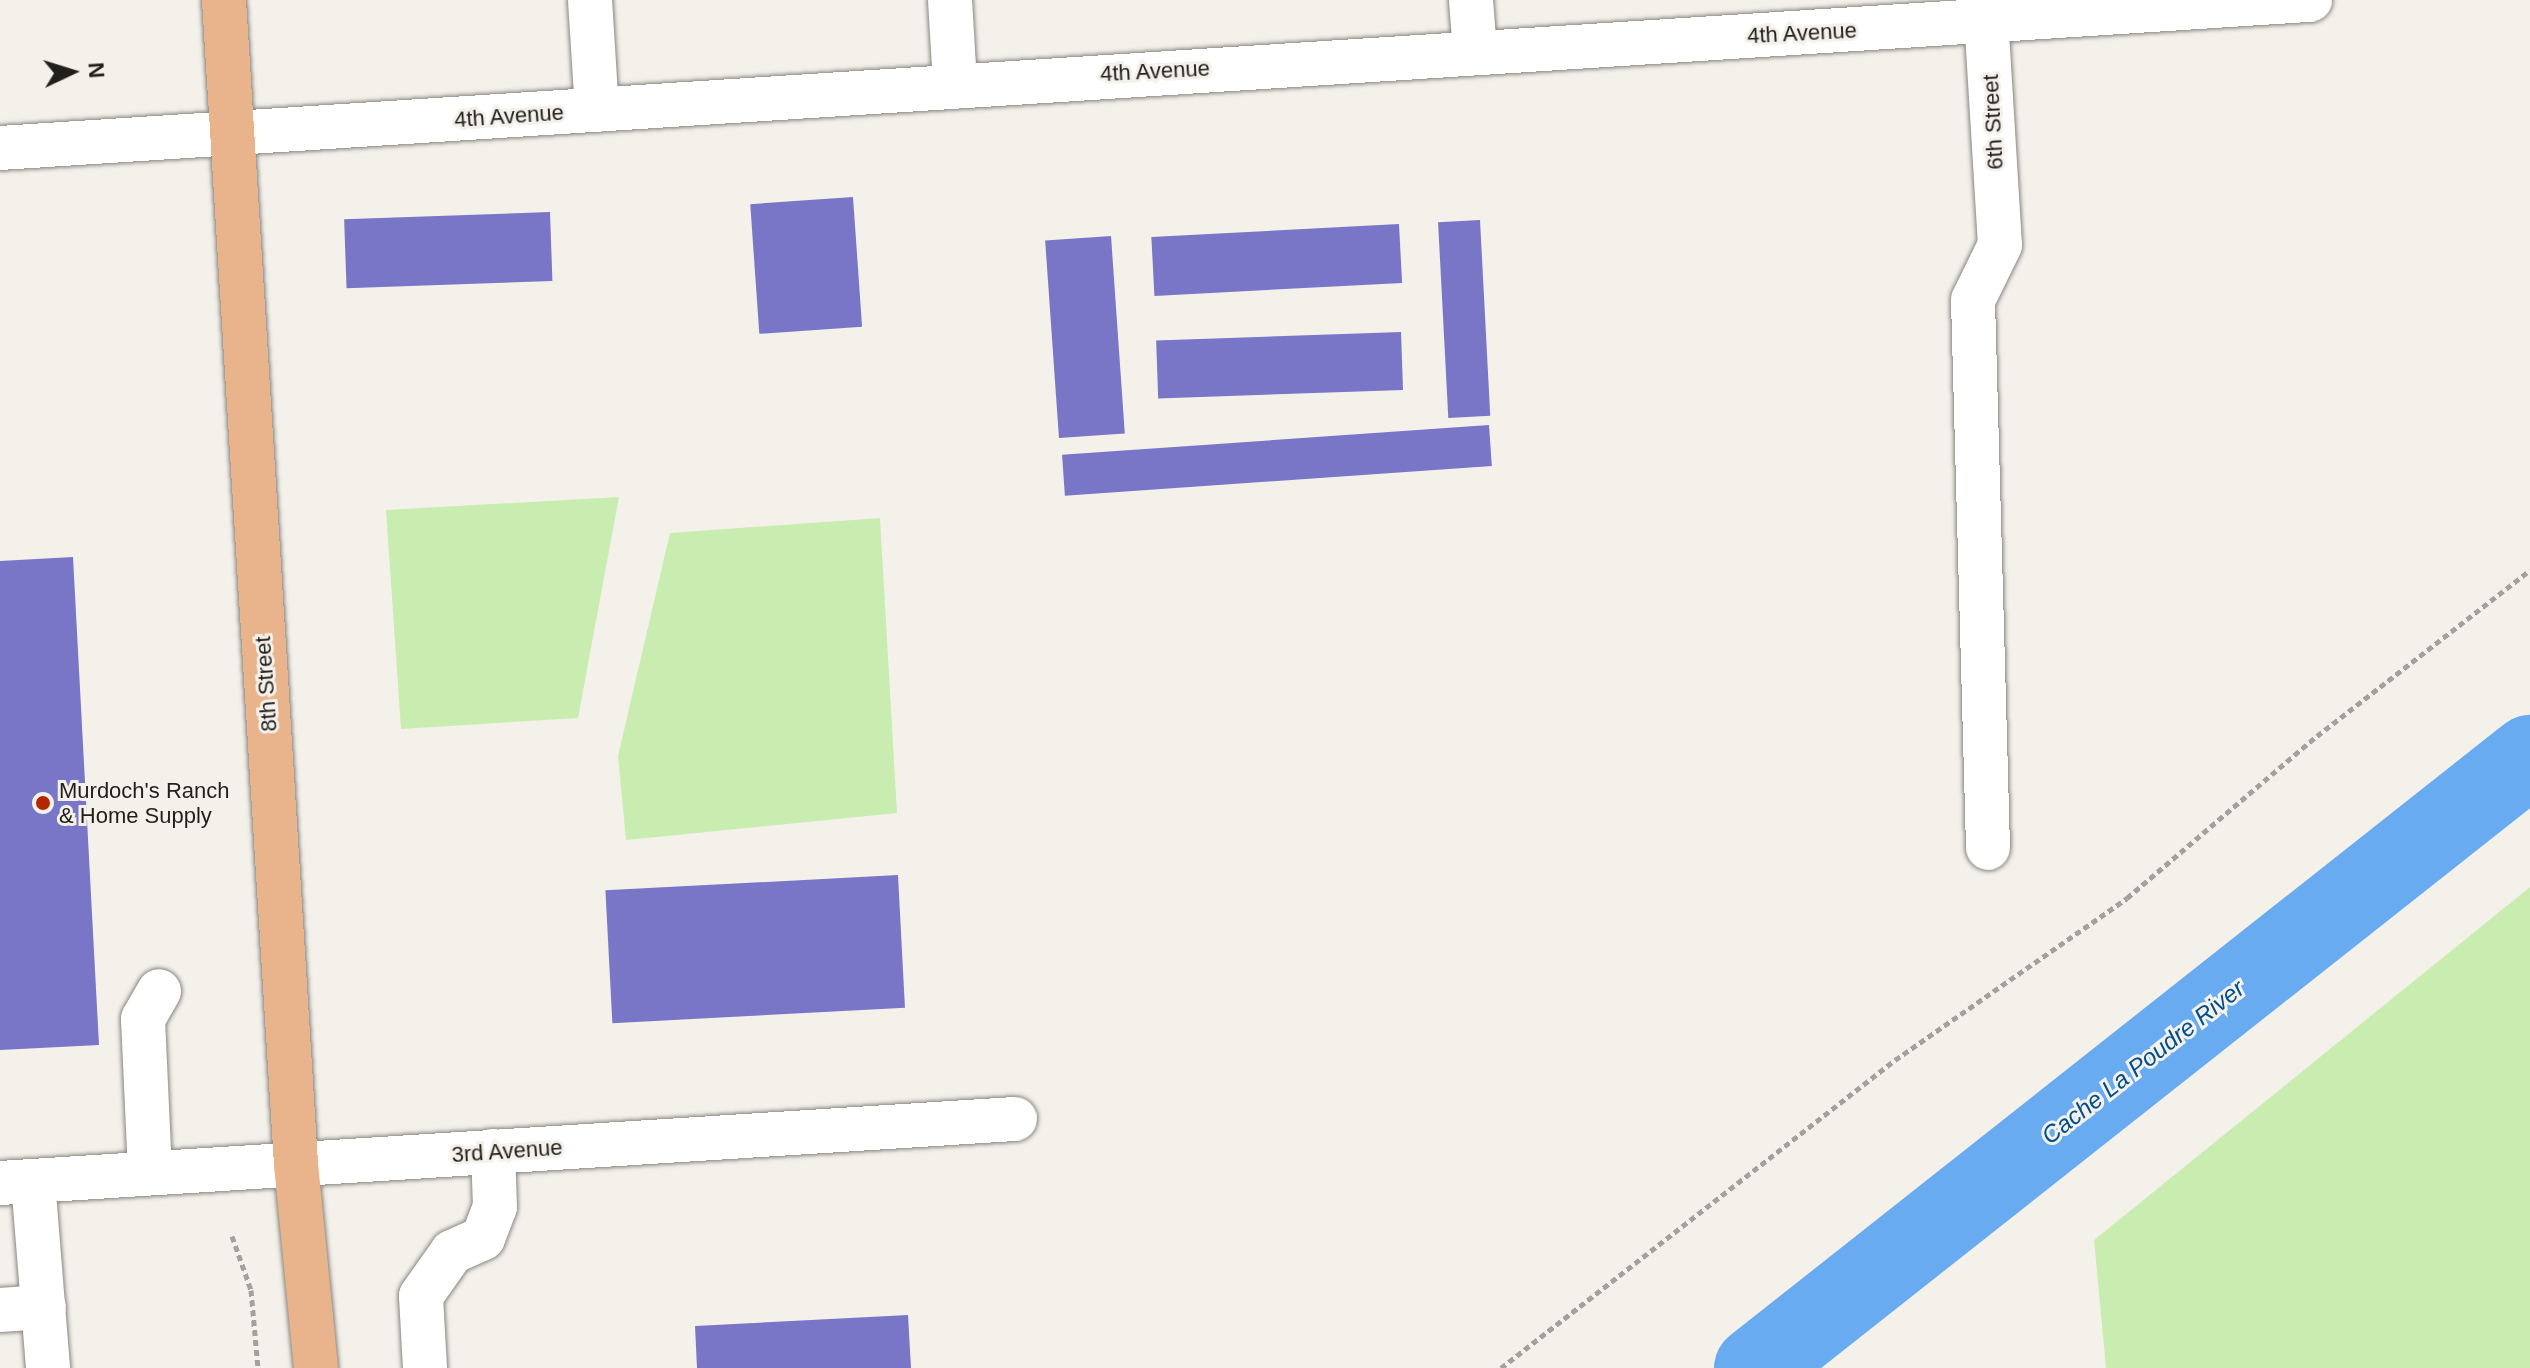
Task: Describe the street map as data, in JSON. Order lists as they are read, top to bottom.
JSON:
{
  "streets": {
    "main road": ["8th Street"],
    "street": ["4th Avenue", "6th Street", "3rd Avenue"]
  },
  "crossings": [
    ["4th Avenue", "6th Street"],
    ["4th Avenue", "8th Street"],
    ["8th Street", "3rd Avenue"]
  ],
  "water": ["Cache La Poudre River"],
  "places": ["Murdoch's Ranch & Home Supply"],
  "north": "right"
}
